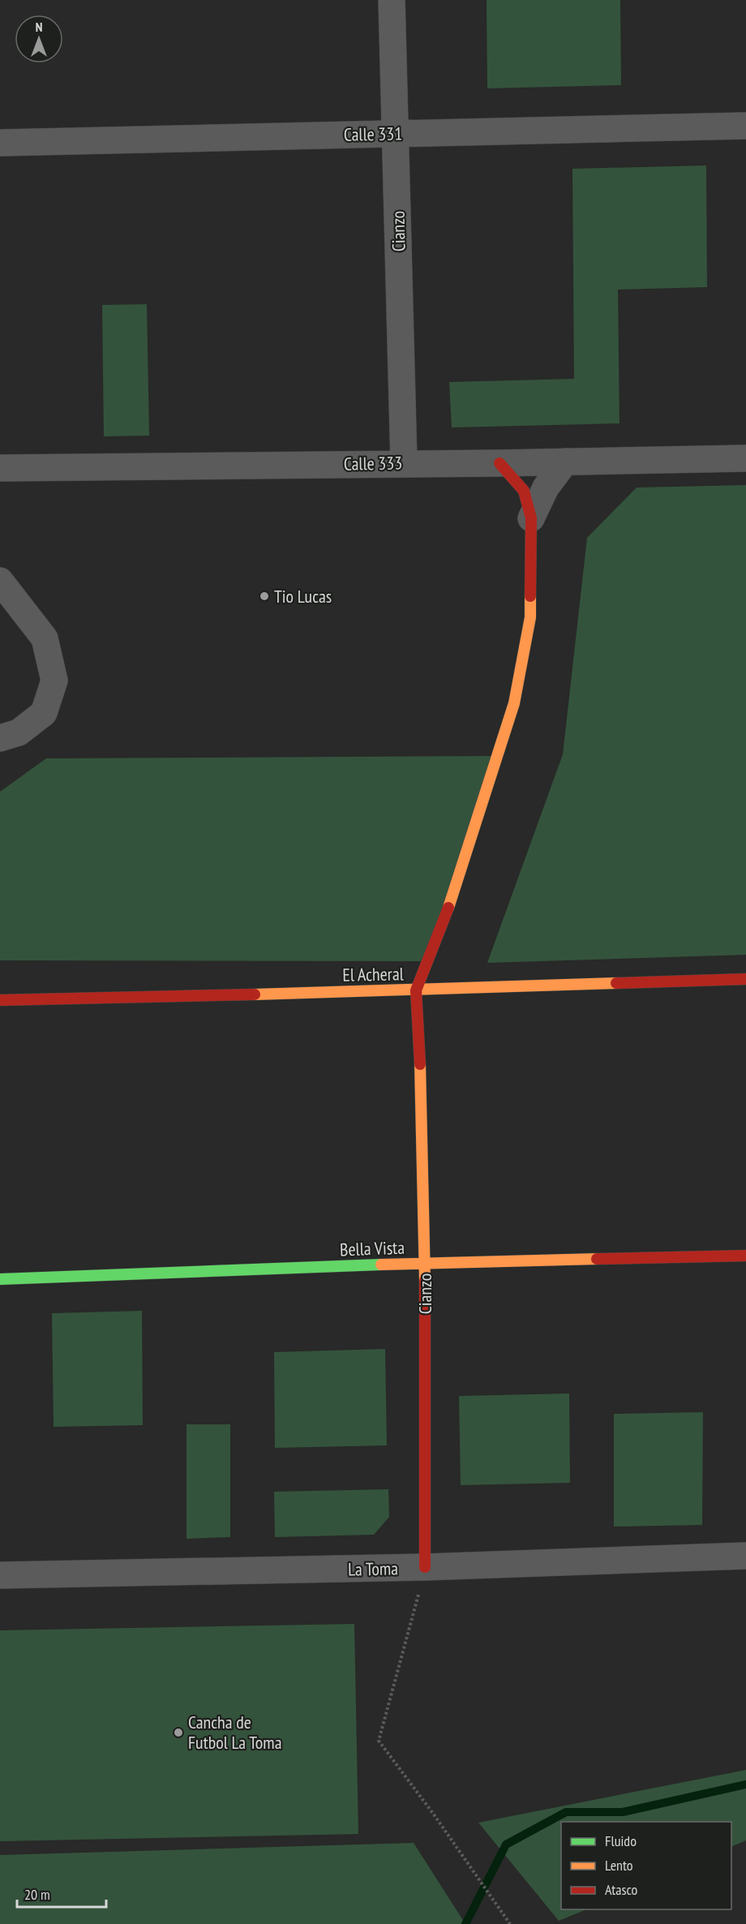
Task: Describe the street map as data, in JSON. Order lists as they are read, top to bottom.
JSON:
{
  "streets": {
    "street": [
      "Calle 331",
      "Cianzo",
      "Calle 333",
      "El Acheral",
      "Bella Vista",
      "La Toma"
    ]
  },
  "crossings": [
    ["Calle 331", "Cianzo"],
    ["Cianzo", "Calle 333"],
    ["Cianzo", "El Acheral"],
    ["Cianzo", "Bella Vista"],
    ["Cianzo", "La Toma"]
  ],
  "places": ["Tio Lucas", "Cancha de Futbol La Toma"],
  "legend": ["Fluido", "Lento", "Atasco"],
  "scale_bar": "20 m",
  "north": "top"
}
